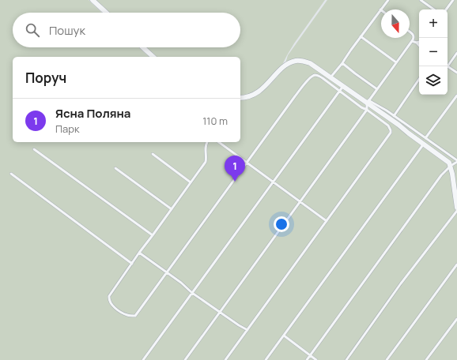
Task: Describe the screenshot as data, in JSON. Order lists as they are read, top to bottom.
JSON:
{
  "north": "bottom",
  "page": {
    "map_buttons": ["+", "−"],
    "search": "Пошук",
    "heading": "Поруч",
    "list": [
      {
        "mark": "1",
        "name": "Ясна Поляна",
        "note": "Парк",
        "value": "110 m"
      }
    ],
    "pins": "1"
  }
}
